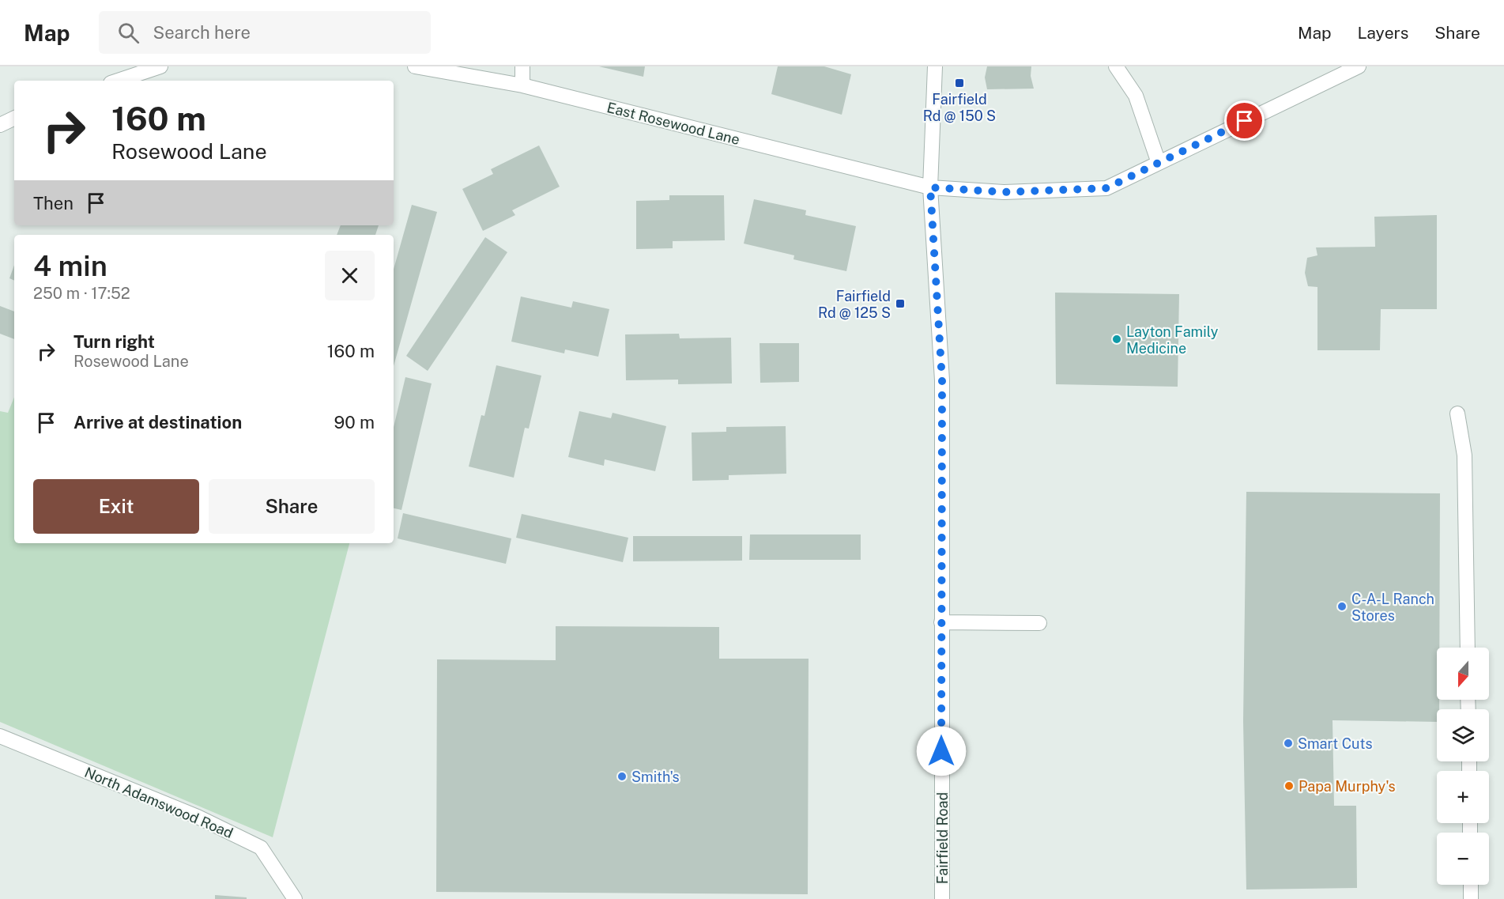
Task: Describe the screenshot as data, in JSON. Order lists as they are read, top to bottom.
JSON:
{
  "streets": {
    "street": ["East Rosewood Lane", "North Adamswood Road", "Fairfield Road"]
  },
  "crossings": [
    ["East Rosewood Lane", "Fairfield Road"]
  ],
  "places": {
    "transit": ["Fairfield Rd @ 150 S", "Fairfield Rd @ 125 S"],
    "other": [
      "Layton Family Medicine",
      "C-A-L Ranch Stores",
      "Smart Cuts",
      "Smith's",
      "Papa Murphy's"
    ]
  },
  "north": "bottom",
  "page": {
    "header": "Map",
    "search": "Search here",
    "nav": ["Map", "Layers", "Share"],
    "turn": ["160 m", "Rosewood Lane"],
    "then": "Then",
    "heading": ["4 min", "250 m · 17:52"],
    "list": [
      {
        "name": "Turn right",
        "note": "Rosewood Lane",
        "value": "160 m"
      },
      {
        "name": "Arrive at destination",
        "value": "90 m"
      }
    ],
    "buttons": ["Exit", "Share"],
    "map_buttons": ["+", "−"]
  }
}
